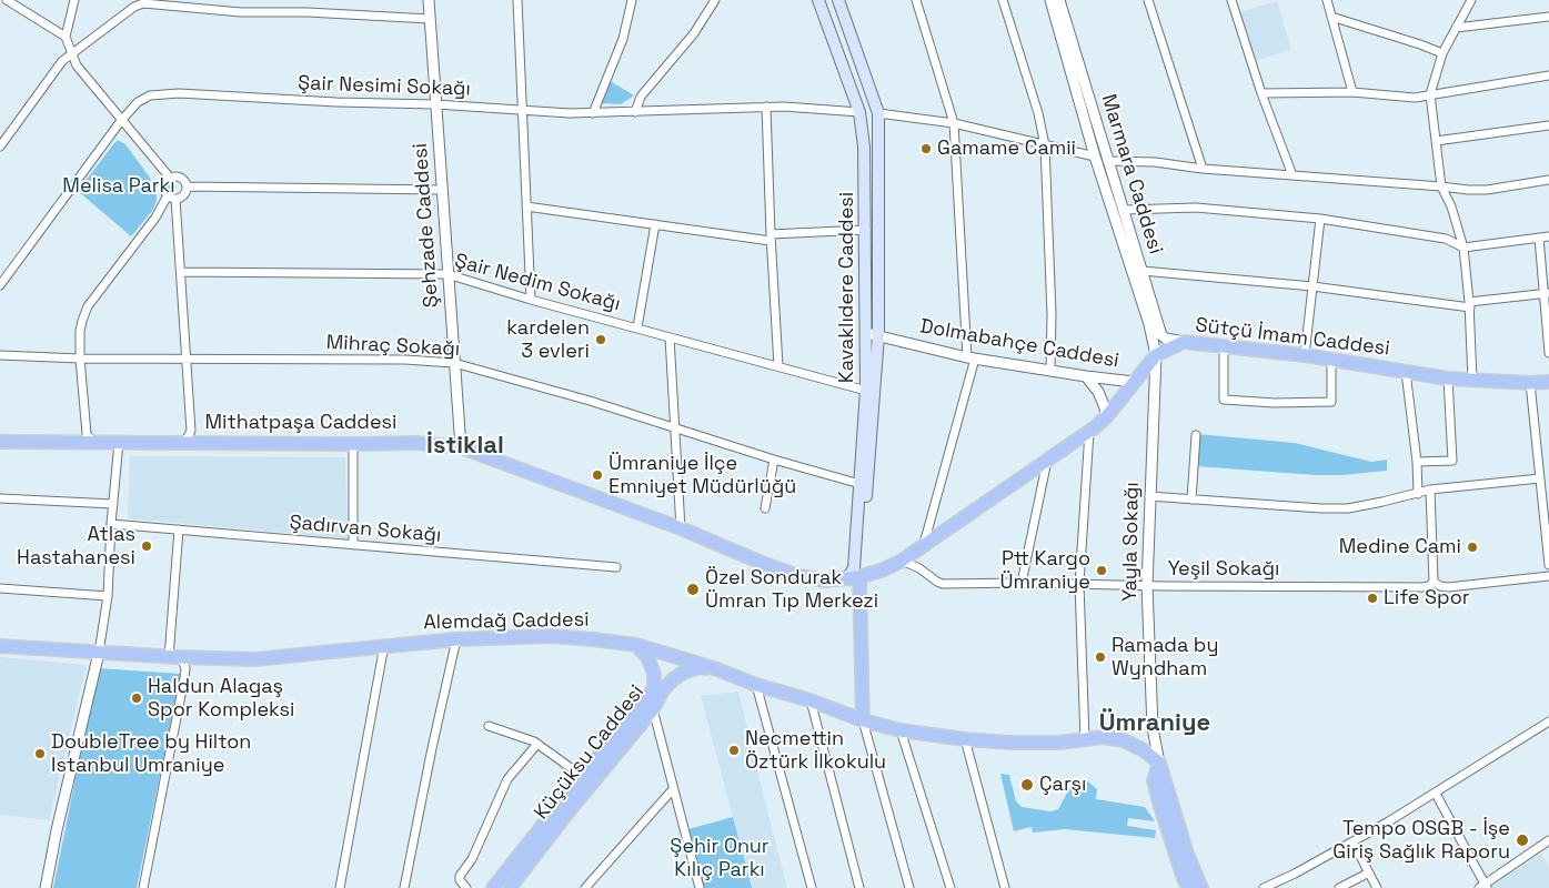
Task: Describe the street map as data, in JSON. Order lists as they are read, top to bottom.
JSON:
{
  "streets": {
    "main road": [
      "Kavaklıdere Caddesi",
      "Sütçü İmam Caddesi",
      "Mithatpaşa Caddesi",
      "Alemdağ Caddesi",
      "Küçüksu Caddesi"
    ],
    "street": [
      "Şair Nesimi Sokağı",
      "Marmara Caddesi",
      "Şehzade Caddesi",
      "Şair Nedim Sokağı",
      "Dolmabahçe Caddesi",
      "Mihraç Sokağı",
      "Şadırvan Sokağı",
      "Yayla Sokağı",
      "Yeşil Sokağı"
    ]
  },
  "crossings": [
    ["Şair Nesimi Sokağı", "Şehzade Caddesi"],
    ["Şair Nesimi Sokağı", "Kavaklıdere Caddesi"],
    ["Marmara Caddesi", "Sütçü İmam Caddesi"],
    ["Marmara Caddesi", "Yayla Sokağı"],
    ["Şehzade Caddesi", "Şair Nedim Sokağı"],
    ["Şehzade Caddesi", "Mihraç Sokağı"],
    ["Şehzade Caddesi", "Mithatpaşa Caddesi"],
    ["Şair Nedim Sokağı", "Kavaklıdere Caddesi"],
    ["Kavaklıdere Caddesi", "Sütçü İmam Caddesi"],
    ["Kavaklıdere Caddesi", "Dolmabahçe Caddesi"],
    ["Kavaklıdere Caddesi", "Mihraç Sokağı"],
    ["Kavaklıdere Caddesi", "Mithatpaşa Caddesi"],
    ["Sütçü İmam Caddesi", "Dolmabahçe Caddesi"],
    ["Sütçü İmam Caddesi", "Mithatpaşa Caddesi"],
    ["Sütçü İmam Caddesi", "Yayla Sokağı"],
    ["Sütçü İmam Caddesi", "Yeşil Sokağı"],
    ["Yayla Sokağı", "Yeşil Sokağı"],
    ["Yayla Sokağı", "Alemdağ Caddesi"],
    ["Alemdağ Caddesi", "Küçüksu Caddesi"]
  ],
  "districts": ["İstiklal", "Ümraniye"],
  "parks": ["Melisa Parkı", "Şehir Onur Kılıç Parkı"],
  "places": [
    "Gamame Camii",
    "kardelen 3 evleri",
    "Ümraniye İlçe Emniyet Müdürlüğü",
    "Atlas Hastahanesi",
    "Medine Cami",
    "Ptt Kargo Ümraniye",
    "Özel Sondurak Ümran Tıp Merkezi",
    "Life Spor",
    "Ramada by Wyndham",
    "Haldun Alagaş Spor Kompleksi",
    "Necmettin Öztürk İlkokulu",
    "DoubleTree by Hilton Istanbul Umraniye",
    "Çarşı",
    "Tempo OSGB - İşe Giriş Sağlık Raporu"
  ]
}
